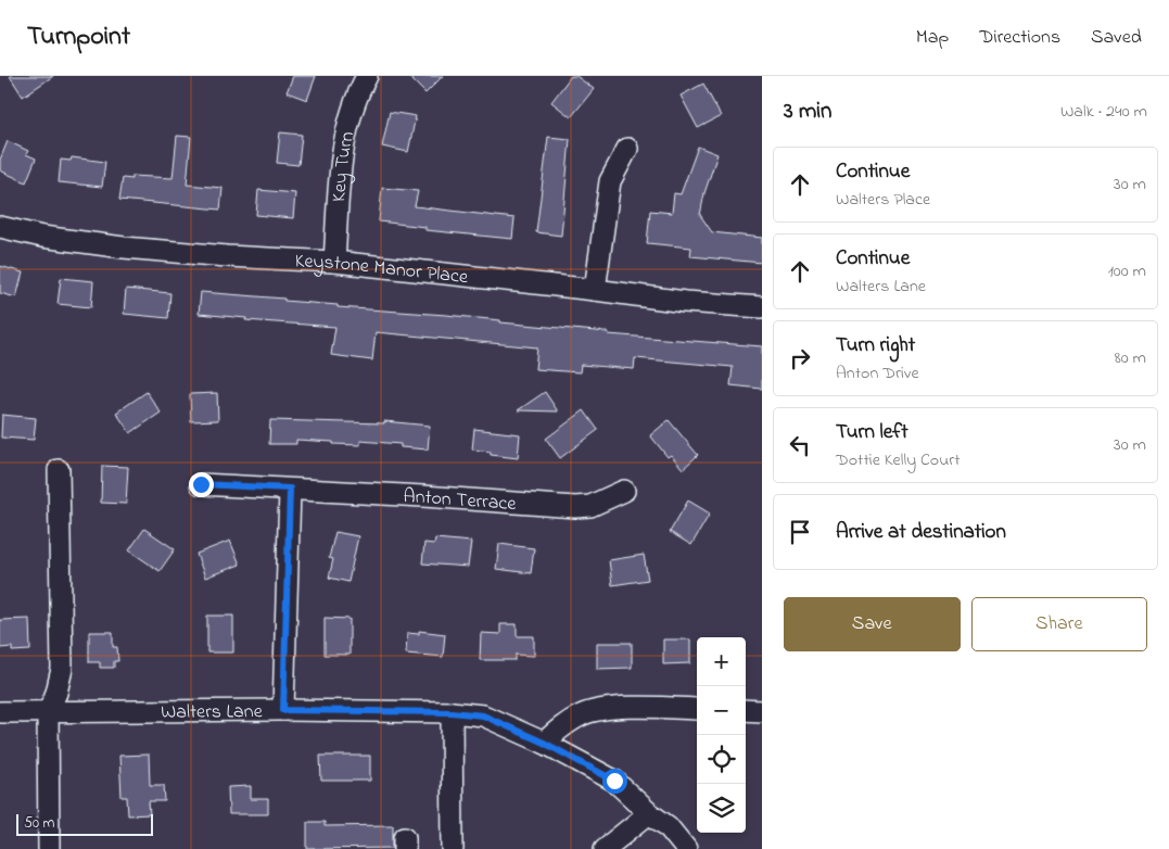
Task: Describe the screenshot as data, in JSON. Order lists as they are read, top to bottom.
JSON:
{
  "streets": {
    "street": [
      "Key Turn",
      "Keystone Manor Place",
      "Anton Terrace",
      "Walters Lane"
    ]
  },
  "crossings": [
    ["Key Turn", "Keystone Manor Place"]
  ],
  "scale_bar": "50 m",
  "page": {
    "header": "Turnpoint",
    "nav": ["Map", "Directions", "Saved"],
    "heading": ["3 min", "Walk · 240 m"],
    "list": [
      ["Continue", "Walters Place", "30 m"],
      ["Continue", "Walters Lane", "100 m"],
      ["Turn right", "Anton Drive", "80 m"],
      ["Turn left", "Dottie Kelly Court", "30 m"],
      "Arrive at destination"
    ],
    "buttons": ["Save", "Share"],
    "map_buttons": ["+", "−"],
    "scale": "50 m"
  }
}
